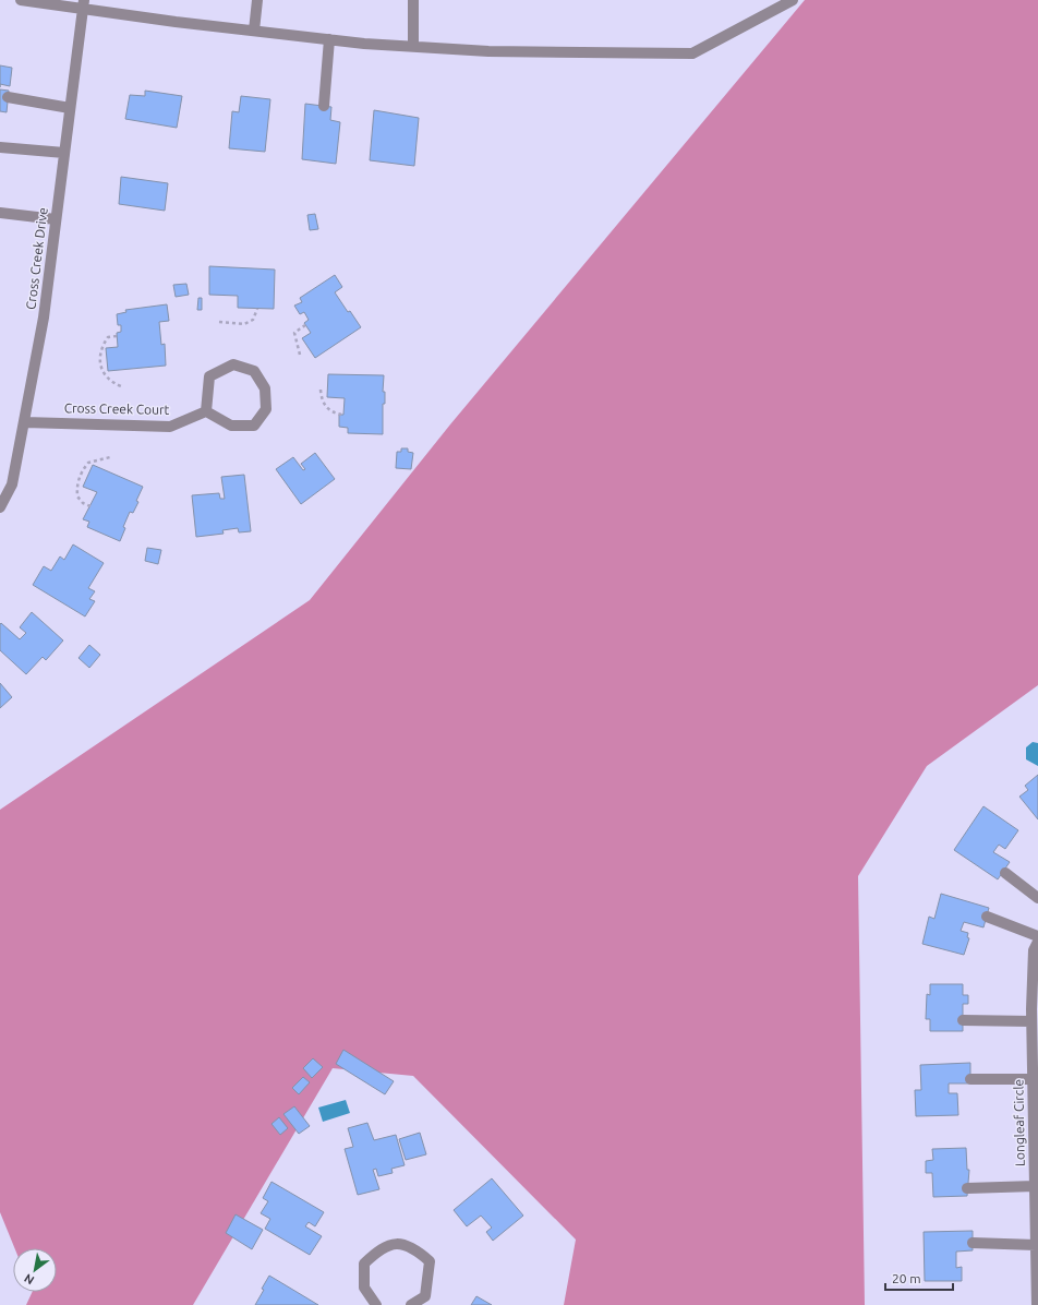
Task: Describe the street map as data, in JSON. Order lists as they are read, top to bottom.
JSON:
{
  "streets": {
    "street": ["Cross Creek Drive", "Cross Creek Court", "Longleaf Circle"]
  },
  "crossings": [
    ["Cross Creek Drive", "Cross Creek Court"]
  ],
  "scale_bar": "20 m",
  "north": "bottom left"
}
